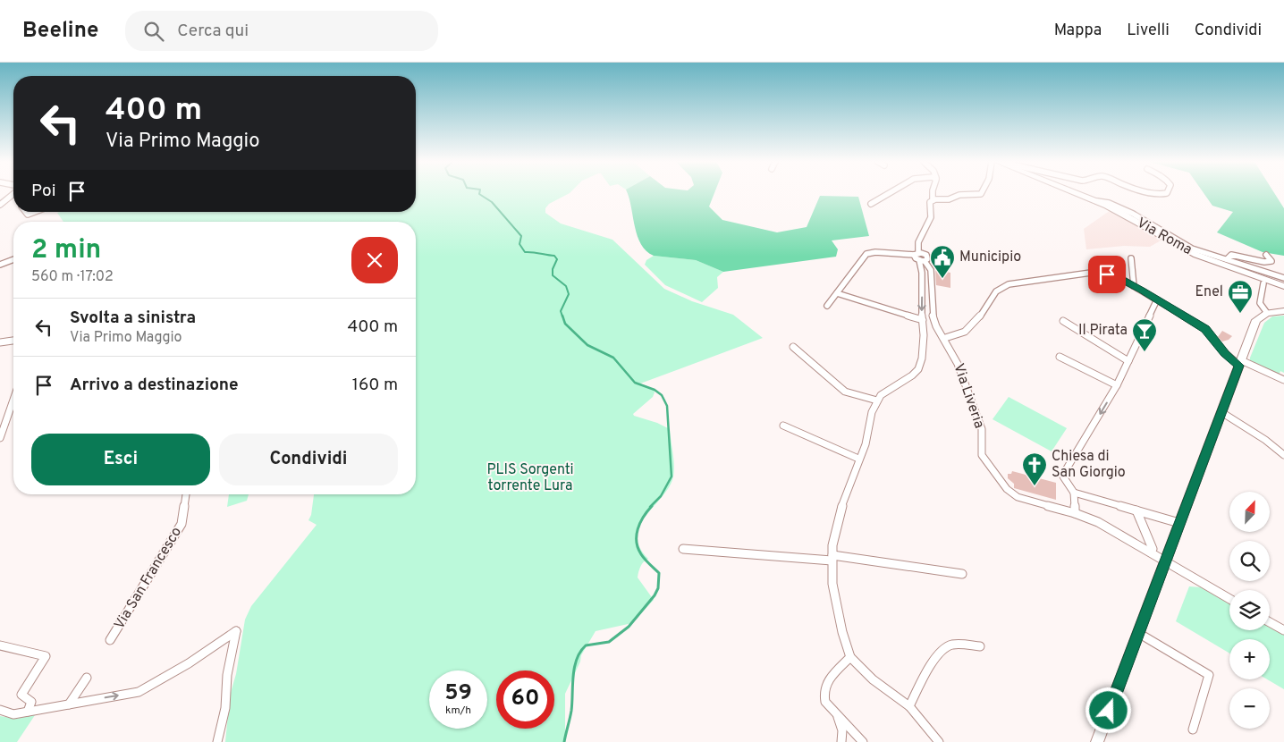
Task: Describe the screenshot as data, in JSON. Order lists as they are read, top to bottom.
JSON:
{
  "streets": {
    "main road": ["Via Roma"],
    "street": ["Via Liveria", "Via San Francesco"]
  },
  "parks": ["PLIS Sorgenti torrente Lura"],
  "places": {
    "public building": ["Municipio"],
    "office": ["Enel"],
    "bar": ["Il Pirata"],
    "church": ["Chiesa di San Giorgio"]
  },
  "north": "top right",
  "page": {
    "header": "Beeline",
    "search": "Cerca qui",
    "nav": ["Mappa", "Livelli", "Condividi"],
    "turn": ["400 m", "Via Primo Maggio"],
    "then": "Poi",
    "heading": ["2 min", "560 m · 17:02"],
    "list": [
      {
        "name": "Svolta a sinistra",
        "note": "Via Primo Maggio",
        "value": "400 m"
      },
      {
        "name": "Arrivo a destinazione",
        "value": "160 m"
      }
    ],
    "buttons": ["Esci", "Condividi"],
    "map_buttons": ["+", "−"],
    "speed": "59 km/h",
    "limit": "60"
  }
}
